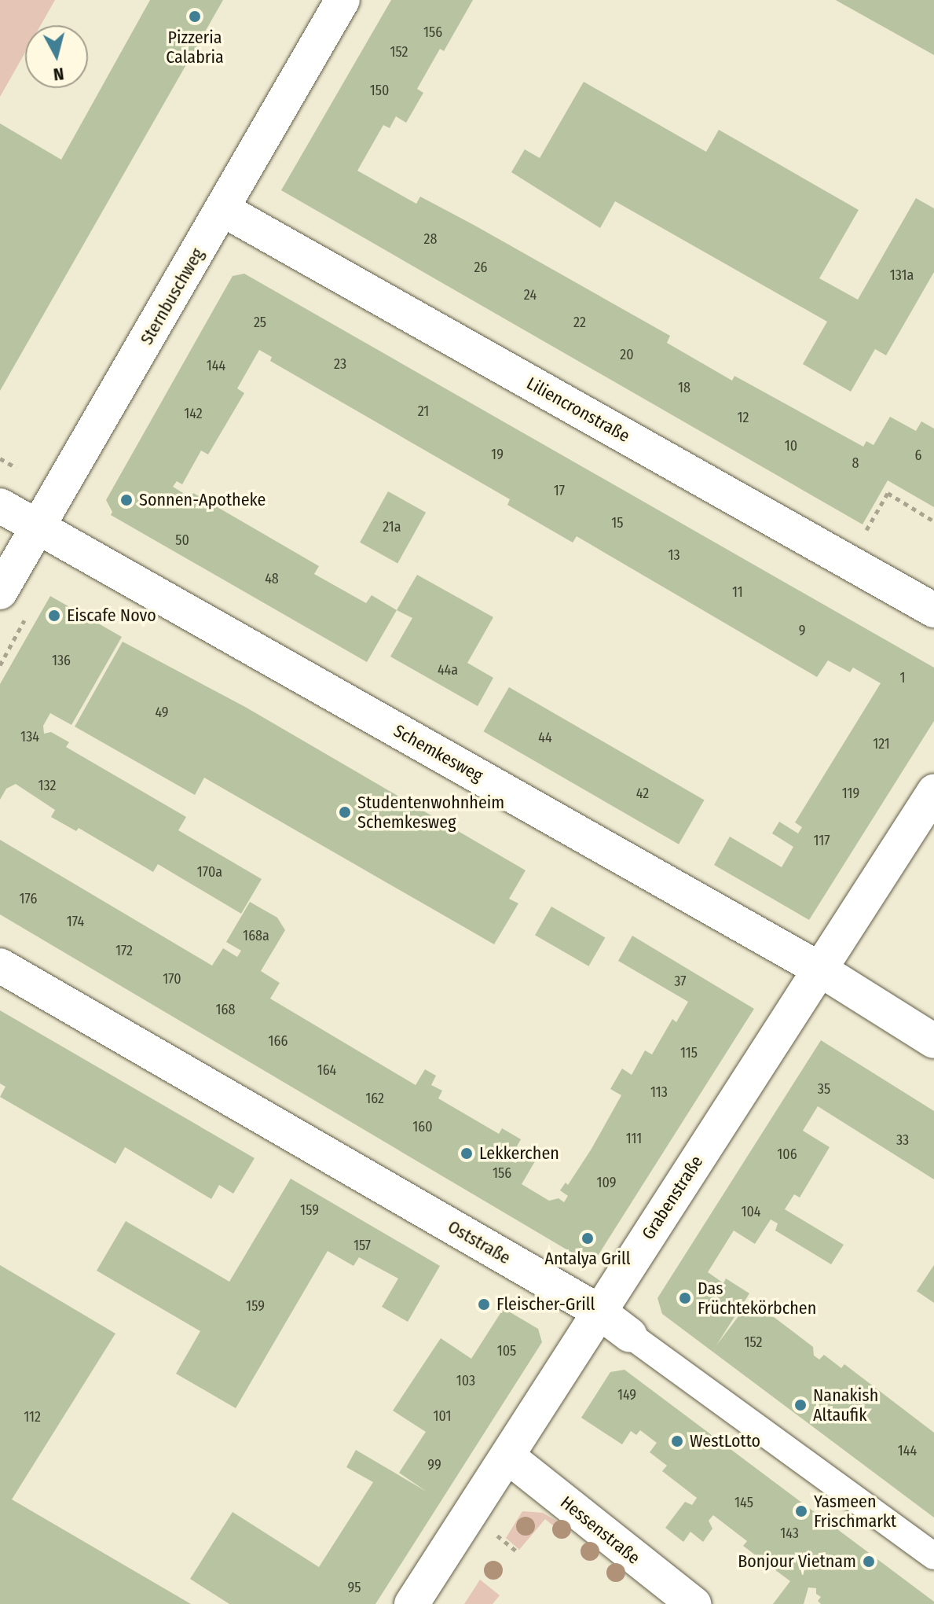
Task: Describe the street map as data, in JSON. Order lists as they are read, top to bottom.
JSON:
{
  "streets": {
    "street": [
      "Sternbuschweg",
      "Liliencronstraße",
      "Schemkesweg",
      "Grabenstraße",
      "Oststraße",
      "Hessenstraße"
    ]
  },
  "crossings": [
    ["Sternbuschweg", "Liliencronstraße"],
    ["Sternbuschweg", "Schemkesweg"],
    ["Schemkesweg", "Grabenstraße"],
    ["Grabenstraße", "Oststraße"],
    ["Grabenstraße", "Hessenstraße"]
  ],
  "places": [
    "Pizzeria Calabria",
    "Sonnen-Apotheke",
    "Eiscafe Novo",
    "Studentenwohnheim Schemkesweg",
    "Lekkerchen",
    "Antalya Grill",
    "Das Früchtekörbchen",
    "Fleischer-Grill",
    "Nanakish Altaufik",
    "WestLotto",
    "Yasmeen Frischmarkt",
    "Bonjour Vietnam"
  ],
  "house_numbers": [
    "156",
    "152",
    "150",
    "28",
    "26",
    "131a",
    "24",
    "25",
    "22",
    "20",
    "23",
    "144",
    "18",
    "21",
    "142",
    "12",
    "10",
    "19",
    "6",
    "8",
    "17",
    "15",
    "21a",
    "50",
    "13",
    "48",
    "11",
    "9",
    "136",
    "44a",
    "1",
    "49",
    "134",
    "44",
    "121",
    "132",
    "42",
    "119",
    "117",
    "170a",
    "176",
    "174",
    "168a",
    "172",
    "170",
    "37",
    "168",
    "166",
    "115",
    "164",
    "35",
    "113",
    "162",
    "160",
    "111",
    "33",
    "106",
    "156",
    "109",
    "159",
    "104",
    "157",
    "159",
    "152",
    "105",
    "103",
    "149",
    "101",
    "112",
    "144",
    "99",
    "145",
    "143",
    "95"
  ],
  "north": "bottom"
}
